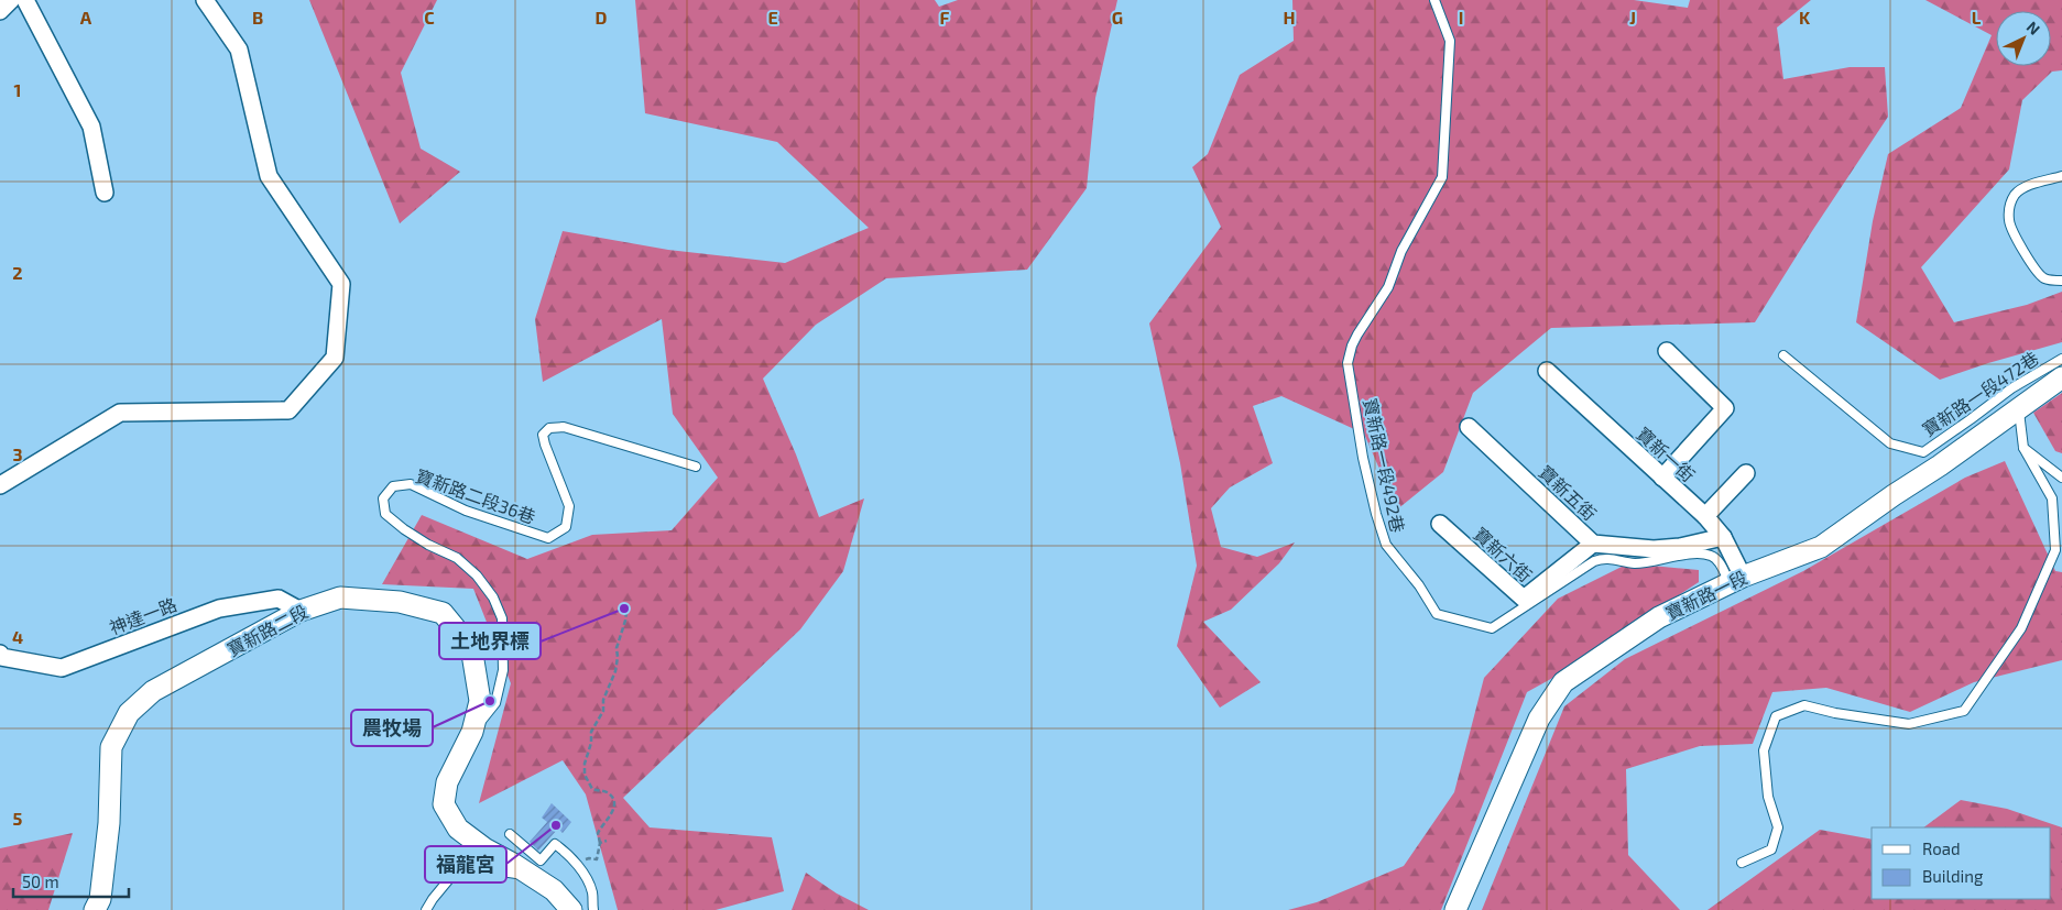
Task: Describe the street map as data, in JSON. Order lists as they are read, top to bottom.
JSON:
{
  "streets": {
    "street": [
      "寶新一街",
      "寶新五街",
      "寶新六街",
      "寶新路一段",
      "神達一路",
      "寶新路二段"
    ],
    "lane": ["寶新路一段472巷", "寶新路一段492巷", "寶新路二段36巷"]
  },
  "crossings": [
    ["寶新一街", "寶新路一段492巷"],
    ["寶新一街", "寶新五街"],
    ["寶新一街", "寶新路一段"],
    ["寶新路一段492巷", "寶新路一段"],
    ["寶新五街", "寶新六街"],
    ["寶新路二段36巷", "寶新路二段"],
    ["神達一路", "寶新路二段"]
  ],
  "places": ["土地界標", "農牧場", "福龍宮"],
  "legend": ["Road", "Building"],
  "scale_bar": "50 m",
  "north": "top right",
  "grid": {
    "columns": [
      "A",
      "B",
      "C",
      "D",
      "E",
      "F",
      "G",
      "H",
      "I",
      "J",
      "K",
      "L"
    ],
    "rows": [
      "1",
      "2",
      "3",
      "4",
      "5"
    ]
  }
}
